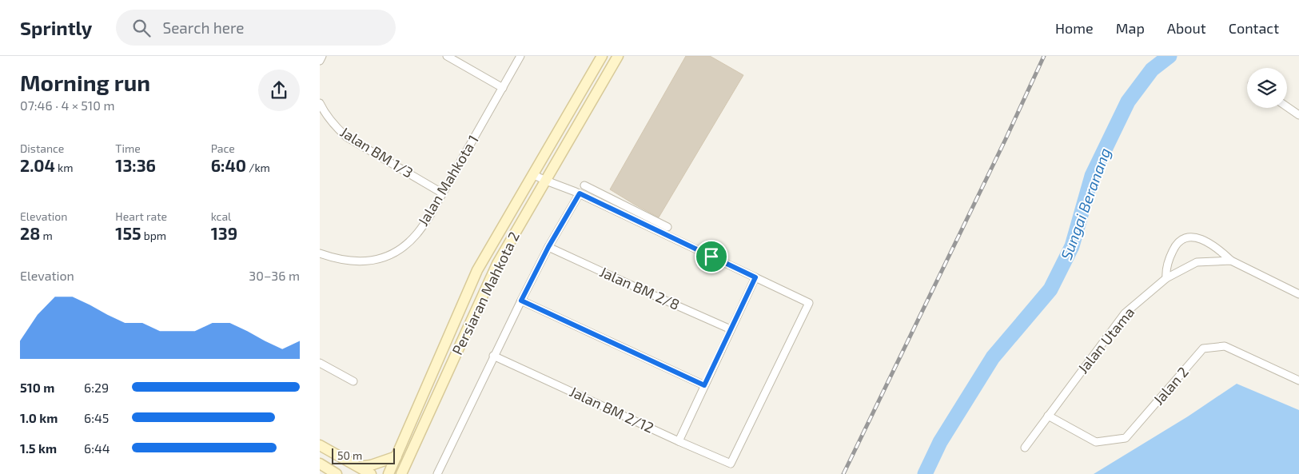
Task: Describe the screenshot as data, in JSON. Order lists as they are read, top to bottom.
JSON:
{
  "streets": {
    "main road": ["Persiaran Mahkota 2"],
    "street": [
      "Jalan BM 1/3",
      "Jalan Mahkota 1",
      "Jalan BM 2/8",
      "Jalan Utama",
      "Jalan 2",
      "Jalan BM 2/12"
    ]
  },
  "crossings": [
    ["Jalan BM 1/3", "Jalan Mahkota 1"],
    ["Jalan Utama", "Jalan 2"]
  ],
  "water": ["Sungai Beranang"],
  "scale_bar": "50 m",
  "page": {
    "header": "Sprintly",
    "search": "Search here",
    "nav": [
      "Home",
      "Map",
      "About",
      "Contact"
    ],
    "heading": ["Morning run", "07:46 · 4 × 510 m"],
    "stats": [
      ["Distance", "2.04 km"],
      ["Time", "13:36"],
      ["Pace", "6:40 /km"],
      ["Elevation", "28 m"],
      ["Heart rate", "155 bpm"],
      ["kcal", "139"]
    ],
    "chart": ["Elevation", "30–36 m"],
    "list": [
      {
        "name": "510 m",
        "note": "6:29"
      },
      {
        "name": "1.0 km",
        "note": "6:45"
      },
      {
        "name": "1.5 km",
        "note": "6:44"
      }
    ],
    "scale": "50 m"
  }
}
